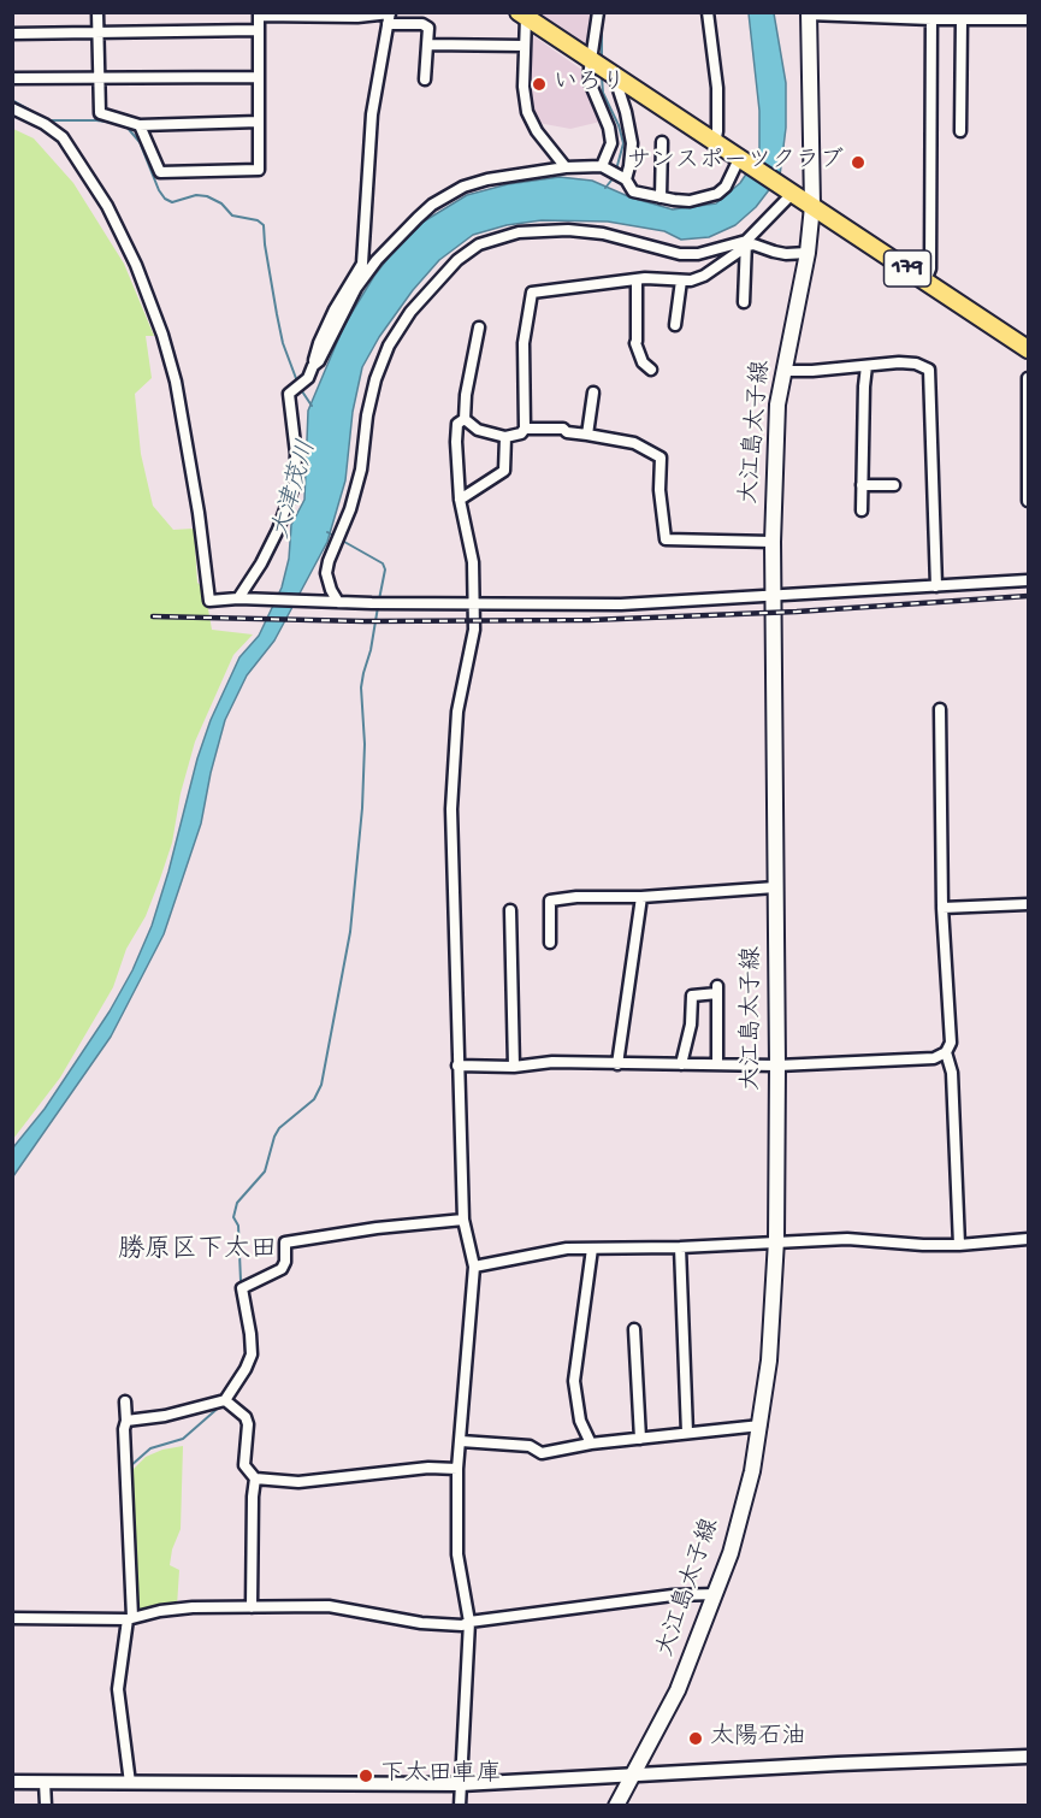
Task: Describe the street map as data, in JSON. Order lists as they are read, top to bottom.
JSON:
{
  "streets": {
    "highway": ["179"],
    "main road": ["大江島太子線"]
  },
  "crossings": [
    ["179", "大江島太子線"]
  ],
  "districts": ["勝原区下太田"],
  "water": ["大津茂川"],
  "places": [
    "いろり",
    "サンスポーツクラブ",
    "太陽石油",
    "下太田車庫"
  ]
}
